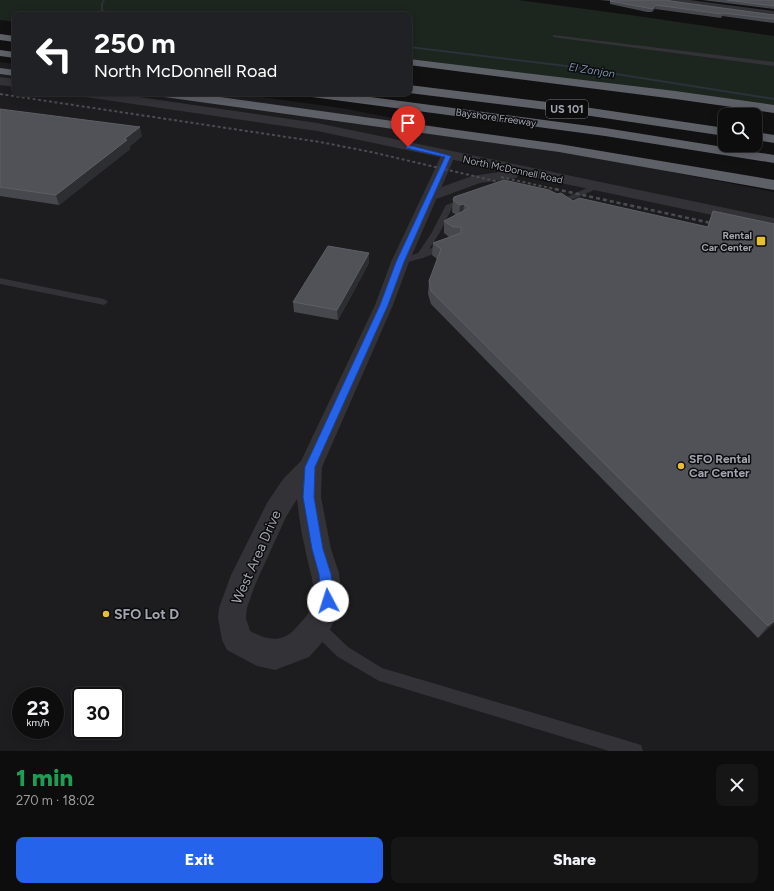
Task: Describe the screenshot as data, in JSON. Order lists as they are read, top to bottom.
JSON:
{
  "streets": {
    "highway": ["US 101", "Bayshore Freeway"],
    "street": ["North McDonnell Road", "West Area Drive"]
  },
  "crossings": [
    ["North McDonnell Road", "West Area Drive"]
  ],
  "water": ["El Zanjon"],
  "places": {
    "transit": ["Rental Car Center"],
    "other": ["SFO Rental Car Center", "SFO Lot D"]
  },
  "page": {
    "turn": ["250 m", "North McDonnell Road"],
    "speed": "23 km/h",
    "limit": "30",
    "heading": ["1 min", "270 m · 18:02"],
    "buttons": ["Exit", "Share"]
  }
}
